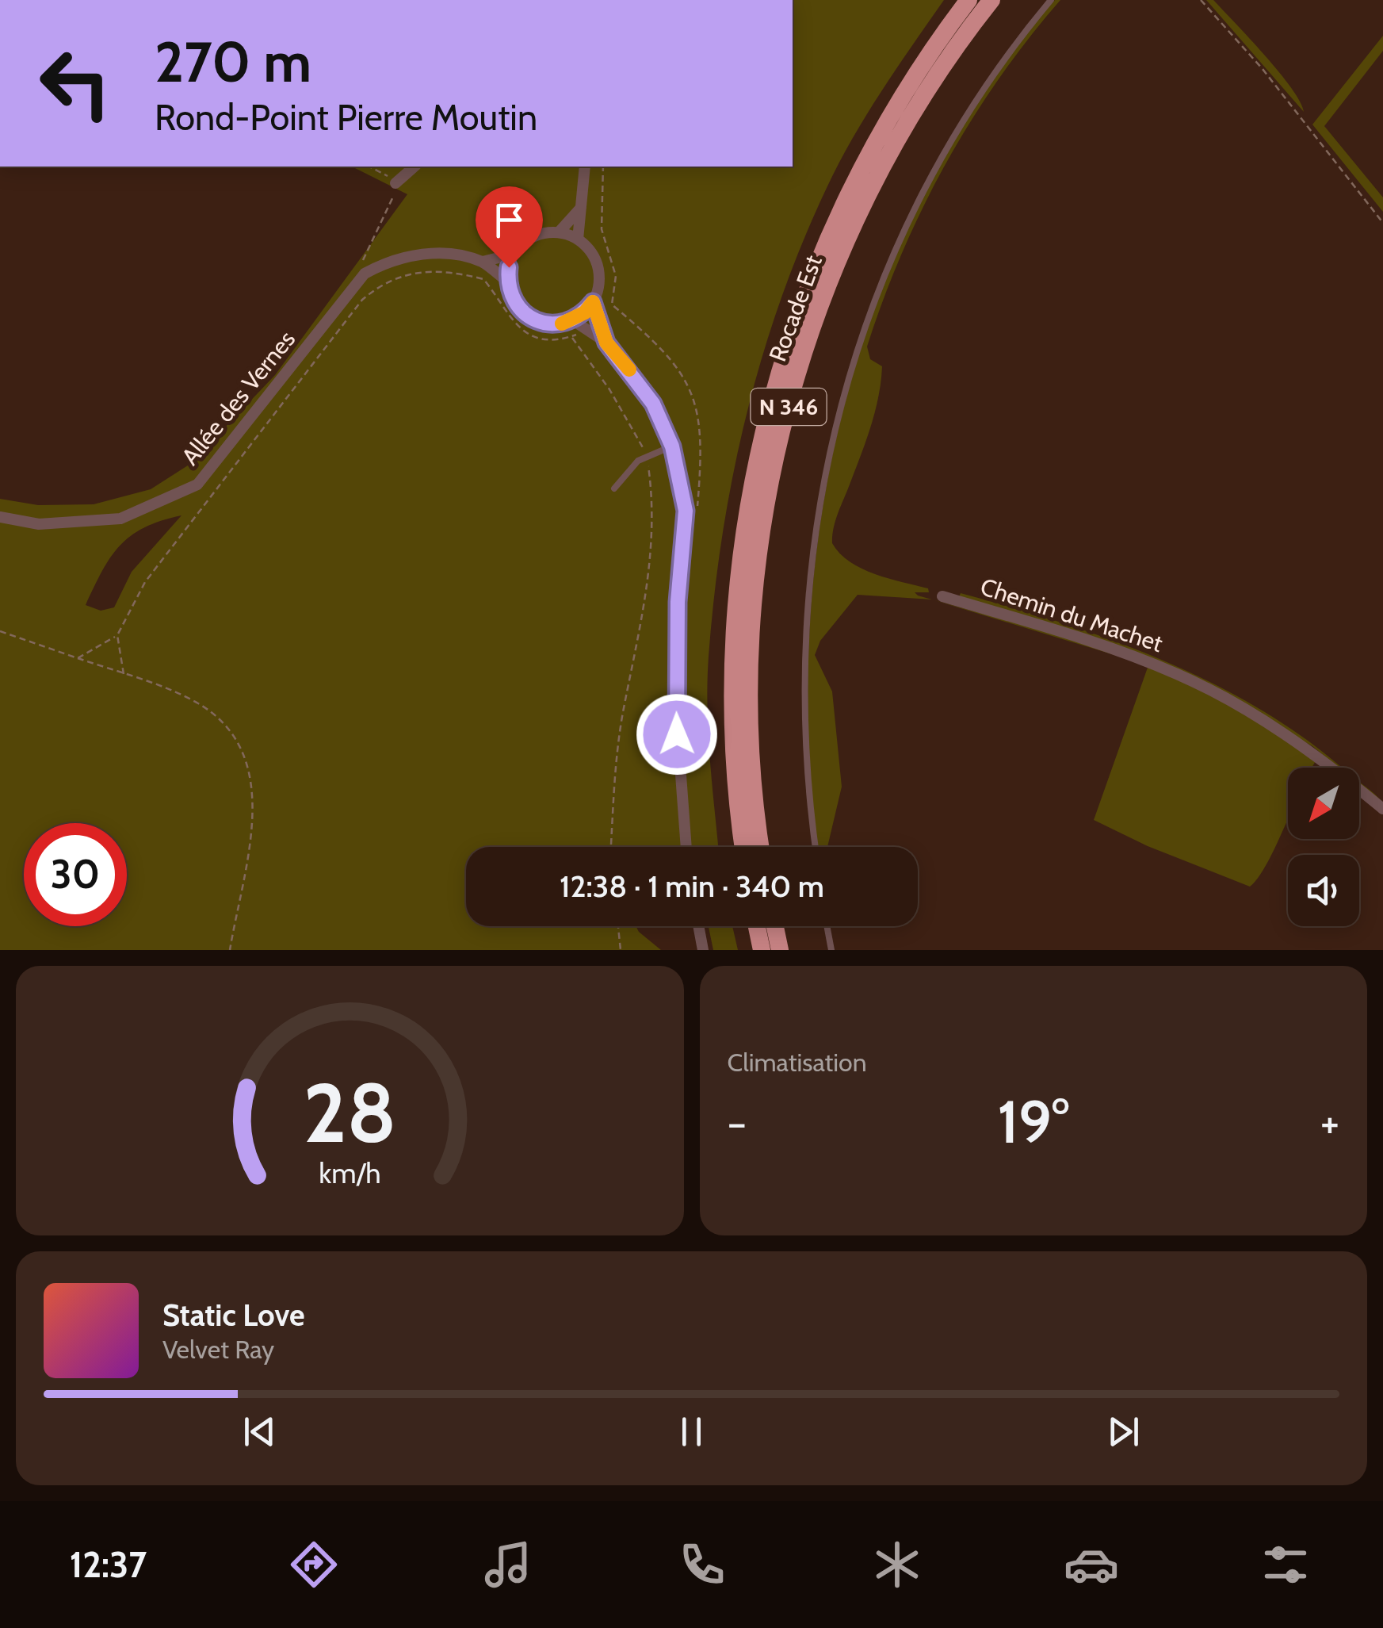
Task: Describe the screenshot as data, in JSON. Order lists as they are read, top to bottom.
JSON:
{
  "streets": {
    "highway": ["Rocade Est", "N 346"],
    "street": ["Allée des Vernes", "Chemin du Machet"]
  },
  "north": "bottom left",
  "page": {
    "turn": ["270 m", "Rond-Point Pierre Moutin"],
    "limit": "30",
    "trip": "12:38 · 1 min · 340 m",
    "tile": "Climatisation",
    "heat": ["−", "19°", "+"],
    "song": ["Static Love", "Velvet Ray"],
    "tabs": "12:37",
    "gauge": ["28", "km/h"]
  }
}
